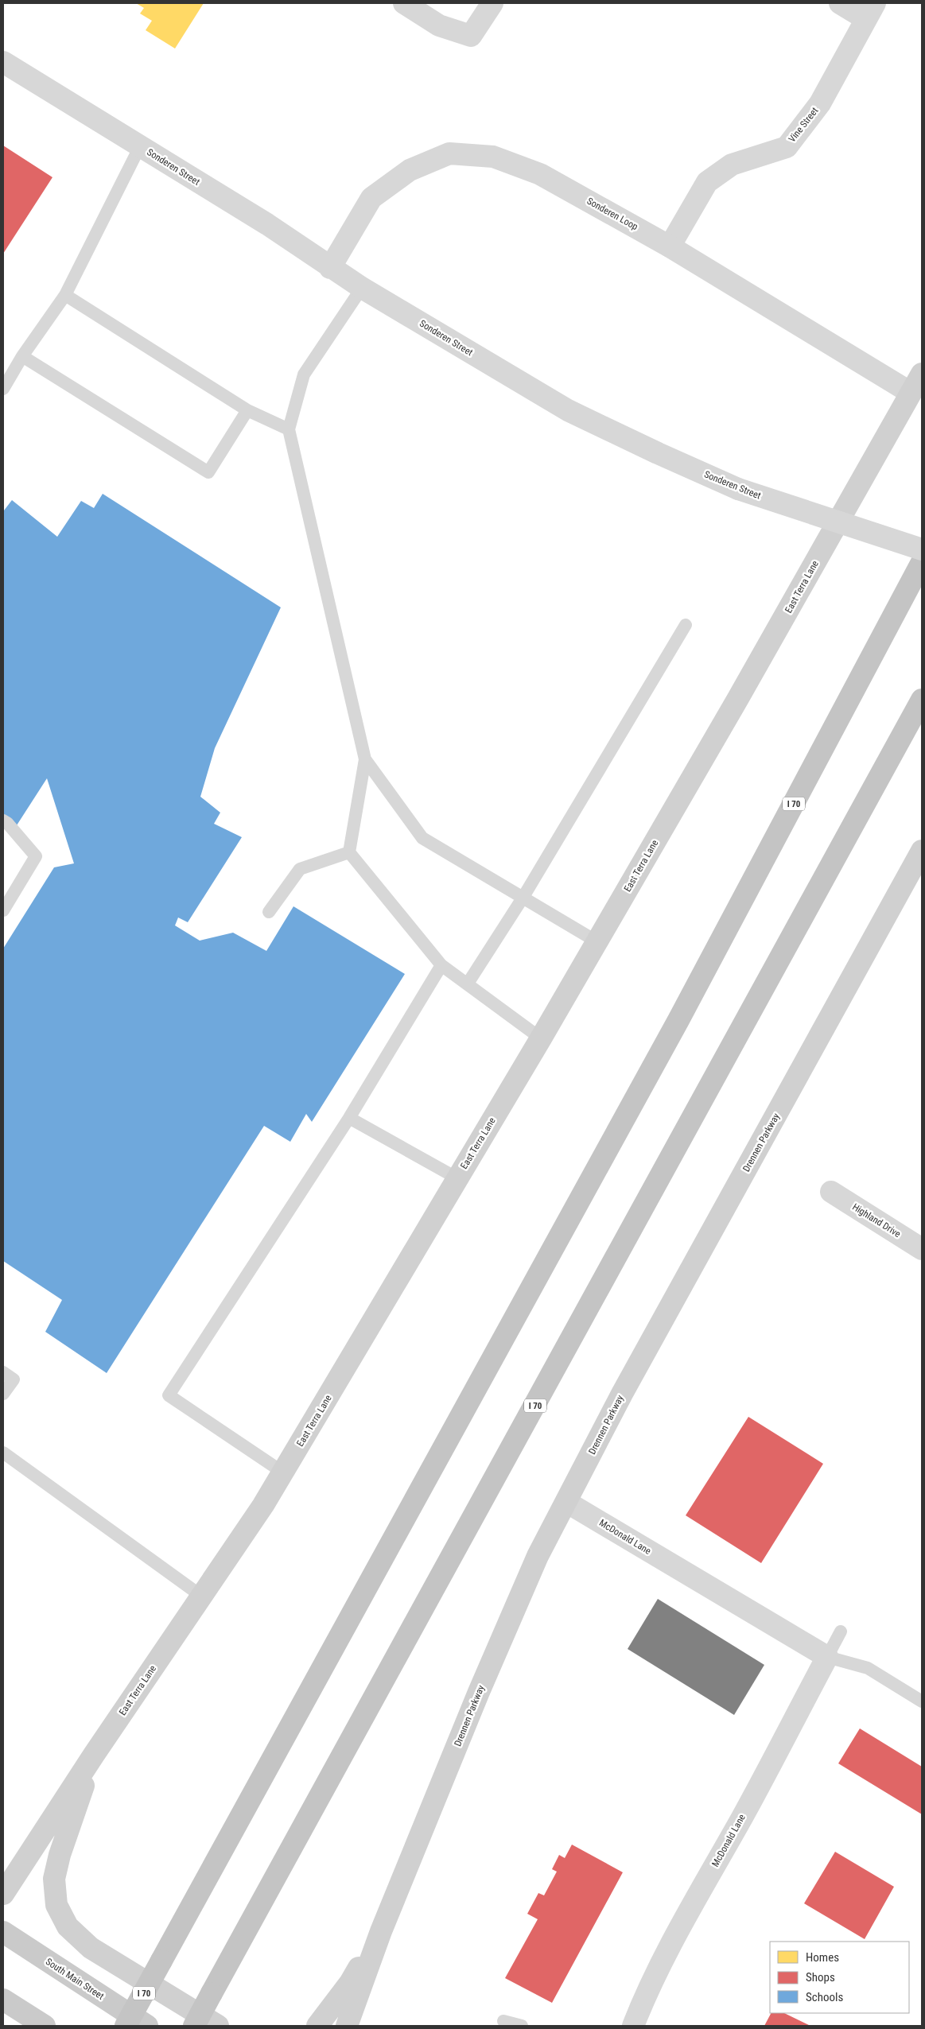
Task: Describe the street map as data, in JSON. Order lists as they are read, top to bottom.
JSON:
{
  "streets": {
    "highway": ["I 70"],
    "main road": ["East Terra Lane", "Drennen Parkway", "South Main Street"],
    "street": [
      "Vine Street",
      "Sonderen Street",
      "Sonderen Loop",
      "Highland Drive",
      "McDonald Lane"
    ]
  },
  "crossings": [
    ["Vine Street", "Sonderen Loop"],
    ["Sonderen Street", "Sonderen Loop"],
    ["Sonderen Loop", "East Terra Lane"],
    ["Drennen Parkway", "McDonald Lane"]
  ],
  "legend": ["Homes", "Shops", "Schools"]
}
